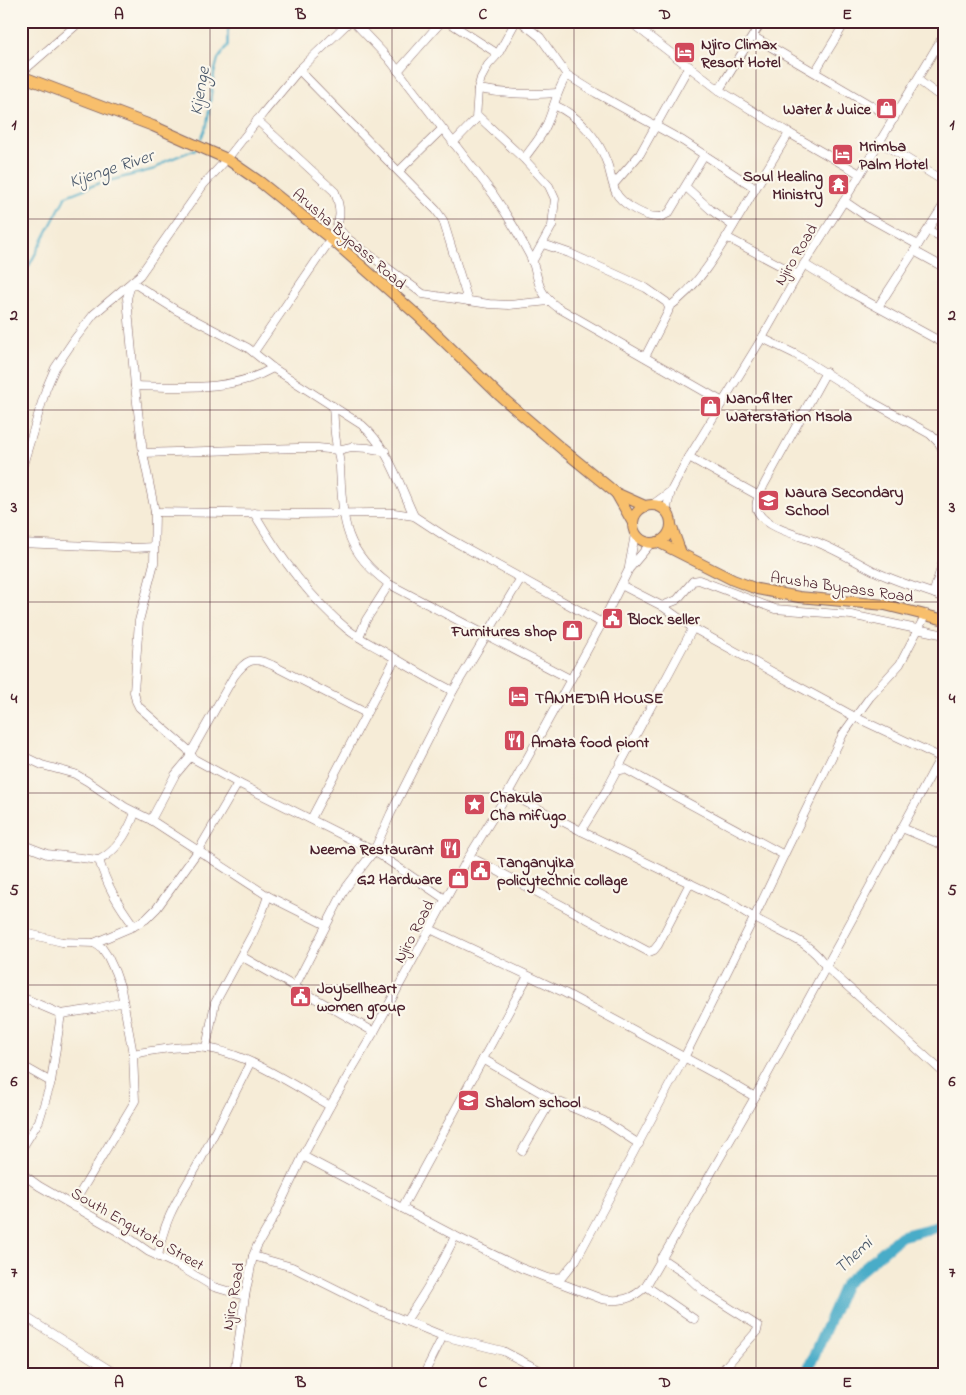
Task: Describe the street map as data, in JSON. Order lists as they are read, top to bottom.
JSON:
{
  "streets": {
    "main road": ["Arusha Bypass Road"],
    "street": ["Njiro Road", "South Engutoto Street"]
  },
  "crossings": [
    ["Arusha Bypass Road", "Njiro Road"],
    ["Njiro Road", "South Engutoto Street"]
  ],
  "water": ["Kijenge", "Kijenge River", "Themi"],
  "places": {
    "hotel": ["Njiro Climax Resort Hotel", "Mrimba Palm Hotel", "TANMEDIA HOUSE"],
    "shop": [
      "Water & Juice",
      "Nanofilter Waterstation Msola",
      "Furnitures shop",
      "G2 Hardware"
    ],
    "temple": ["Soul Healing Ministry"],
    "school or university": ["Naura Secondary School", "Shalom school"],
    "public building": ["Block seller", "Tanganyika policytechnic collage", "Joybellheart women group"],
    "restaurant": ["Amata food piont", "Neema Restaurant"],
    "place": ["Chakula Cha mifugo"]
  },
  "grid": {
    "columns": [
      "A",
      "B",
      "C",
      "D",
      "E"
    ],
    "rows": [
      "1",
      "2",
      "3",
      "4",
      "5",
      "6",
      "7"
    ]
  }
}
